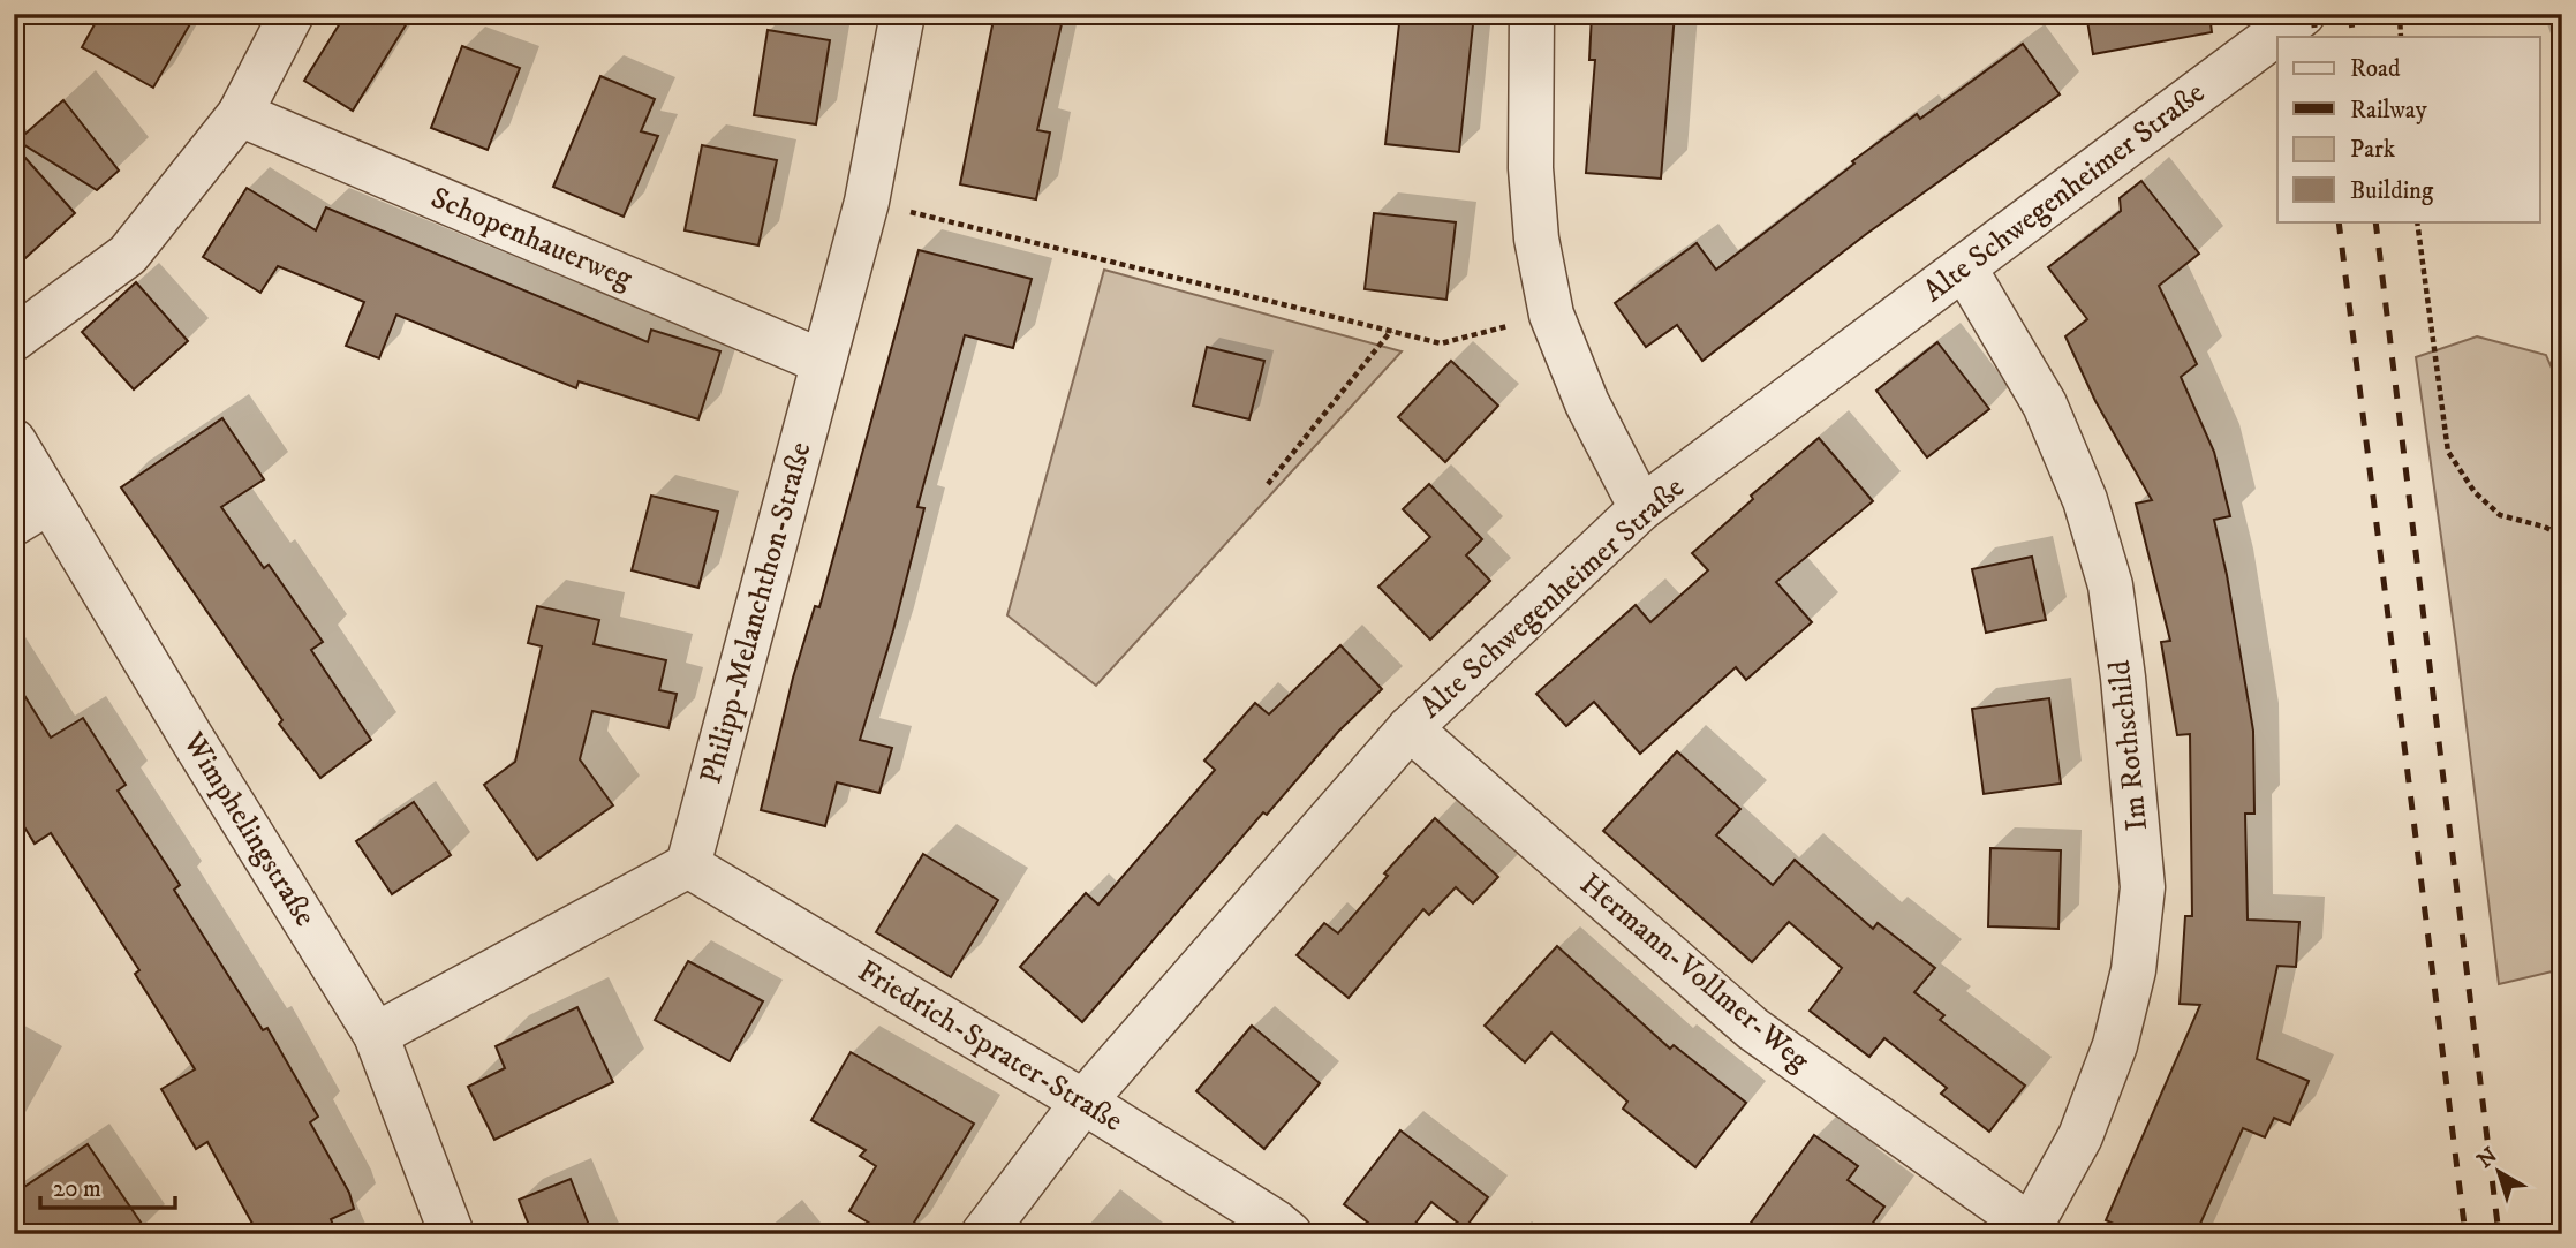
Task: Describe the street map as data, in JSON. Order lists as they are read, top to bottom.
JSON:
{
  "streets": {
    "street": [
      "Alte Schwegenheimer Straße",
      "Schopenhauerweg",
      "Philipp-Melanchthon-Straße",
      "Im Rothschild",
      "Wimphelingstraße",
      "Hermann-Vollmer-Weg",
      "Friedrich-Sprater-Straße"
    ]
  },
  "crossings": [
    ["Alte Schwegenheimer Straße", "Im Rothschild"],
    ["Alte Schwegenheimer Straße", "Hermann-Vollmer-Weg"],
    ["Alte Schwegenheimer Straße", "Friedrich-Sprater-Straße"],
    ["Schopenhauerweg", "Philipp-Melanchthon-Straße"],
    ["Philipp-Melanchthon-Straße", "Friedrich-Sprater-Straße"],
    ["Im Rothschild", "Hermann-Vollmer-Weg"]
  ],
  "legend": [
    "Road",
    "Railway",
    "Park",
    "Building"
  ],
  "scale_bar": "20 m",
  "north": "top left"
}
